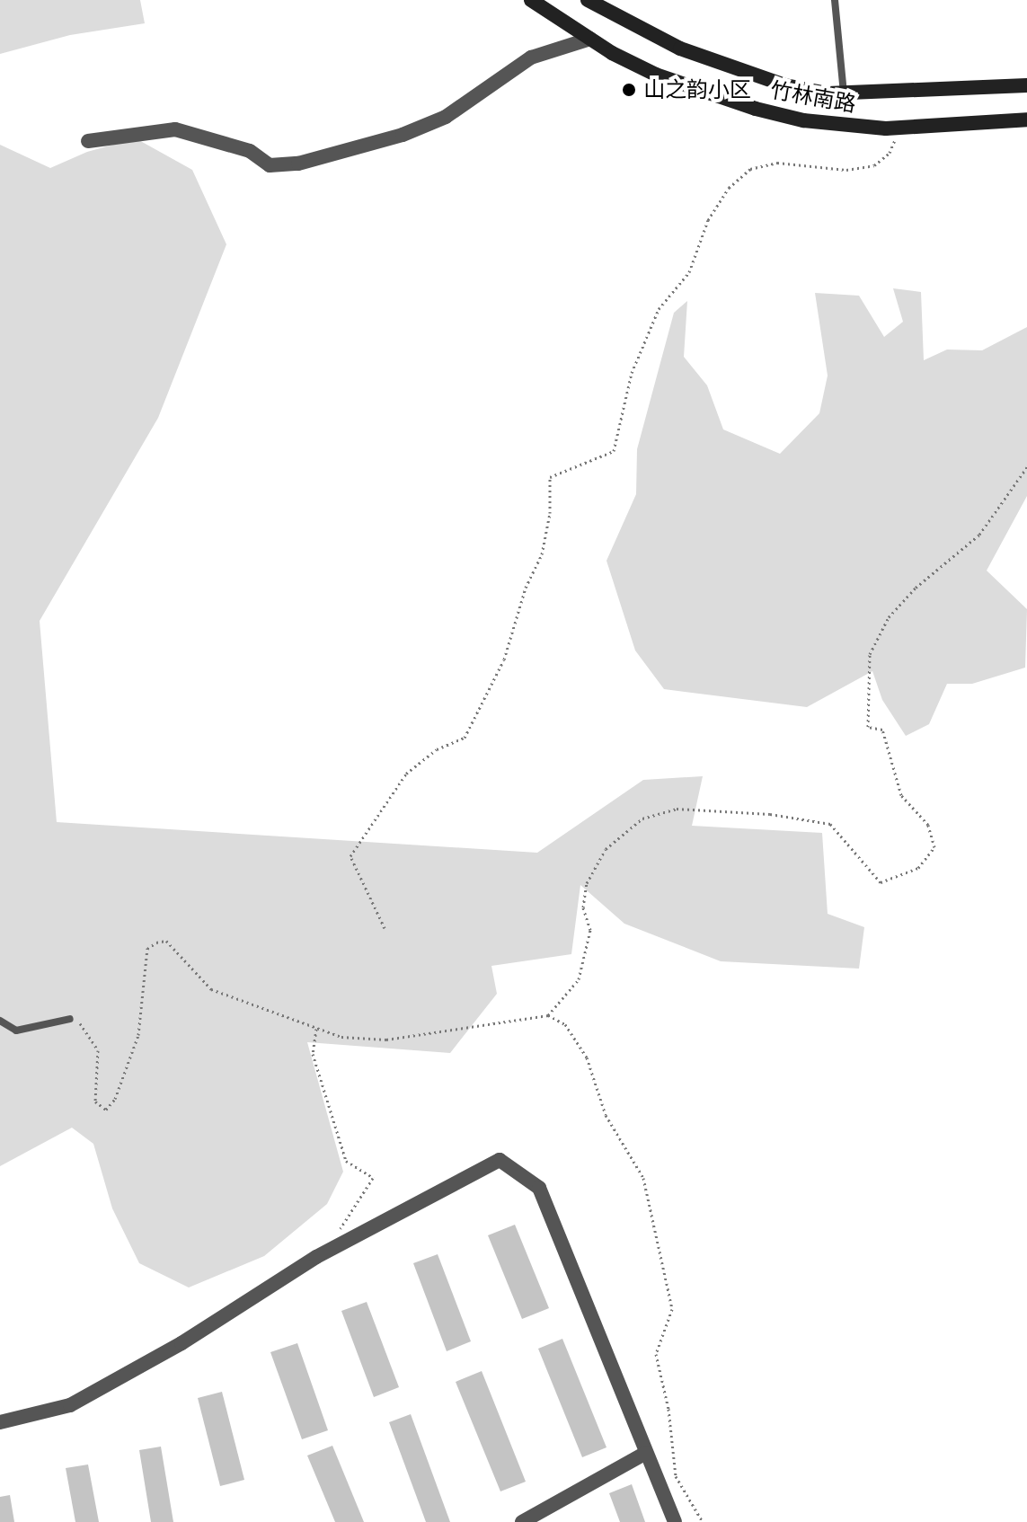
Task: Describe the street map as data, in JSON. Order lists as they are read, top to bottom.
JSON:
{
  "streets": {
    "street": ["竹林南路"]
  },
  "places": ["山之韵小区"]
}
